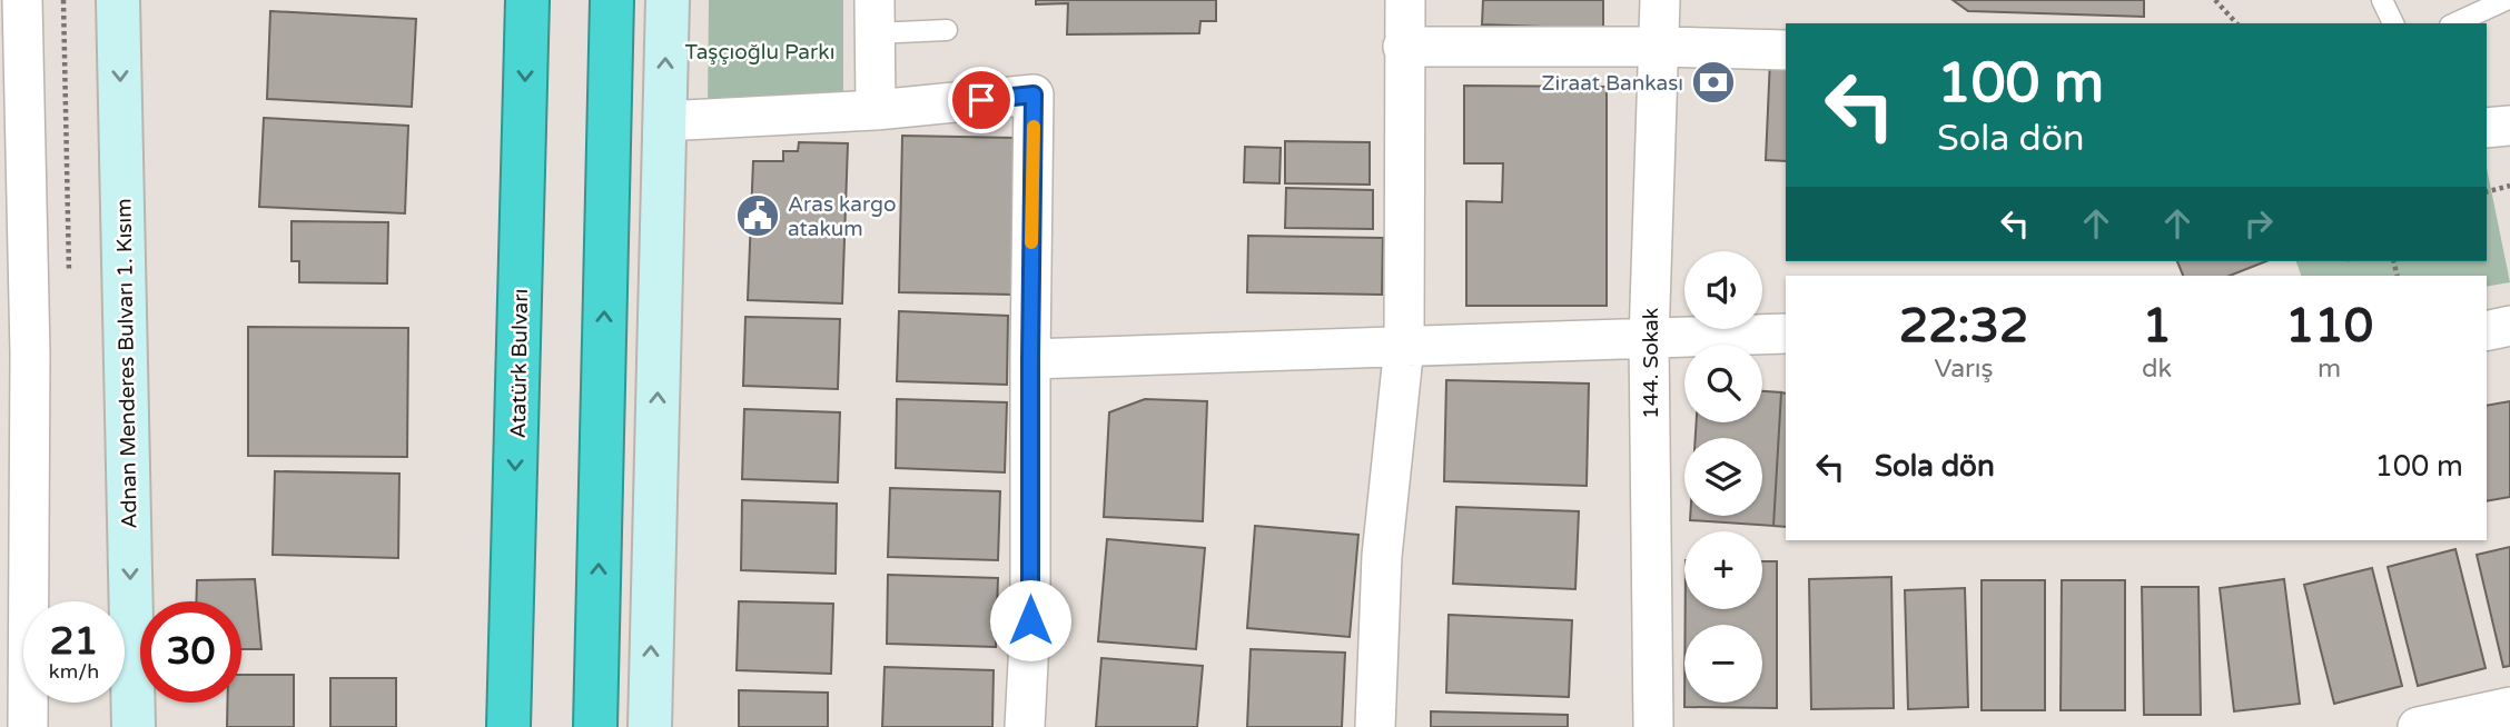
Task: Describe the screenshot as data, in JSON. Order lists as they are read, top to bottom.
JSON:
{
  "streets": {
    "highway": ["Atatürk Bulvarı"],
    "main road": ["Adnan Menderes Bulvarı 1. Kısım"],
    "street": ["144. Sokak"]
  },
  "one_way": ["Adnan Menderes Bulvarı 1. Kısım"],
  "parks": ["Taşçıoğlu Parkı"],
  "places": {
    "bank": ["Ziraat Bankası"],
    "public building": ["Aras kargo atakum"]
  },
  "page": {
    "turn": ["100 m", "Sola dön"],
    "map_buttons": ["+", "−"],
    "eta": [
      "22:32",
      "Varış",
      "1",
      "dk",
      "110",
      "m"
    ],
    "list": [
      {
        "name": "Sola dön",
        "value": "100 m"
      }
    ],
    "speed": "21 km/h",
    "limit": "30"
  }
}
